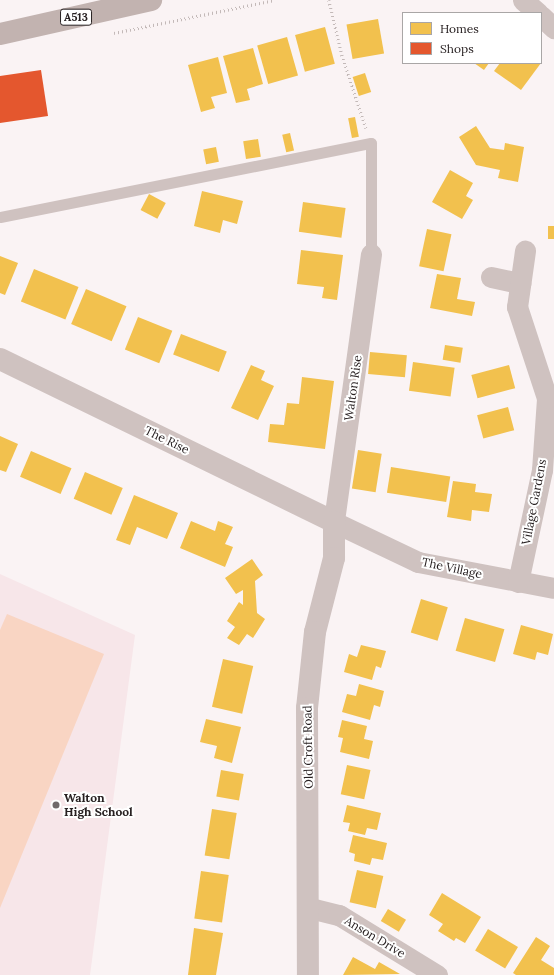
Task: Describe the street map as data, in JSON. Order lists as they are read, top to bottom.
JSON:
{
  "streets": {
    "highway": ["A513"],
    "street": [
      "Walton Rise",
      "The Rise",
      "Village Gardens",
      "The Village",
      "Old Croft Road",
      "Anson Drive"
    ]
  },
  "crossings": [
    ["Walton Rise", "The Rise"],
    ["Walton Rise", "The Village"],
    ["Walton Rise", "Old Croft Road"],
    ["The Rise", "The Village"],
    ["The Rise", "Old Croft Road"],
    ["Village Gardens", "The Village"],
    ["The Village", "Old Croft Road"],
    ["Old Croft Road", "Anson Drive"]
  ],
  "places": ["Walton High School"],
  "legend": ["Homes", "Shops"]
}
